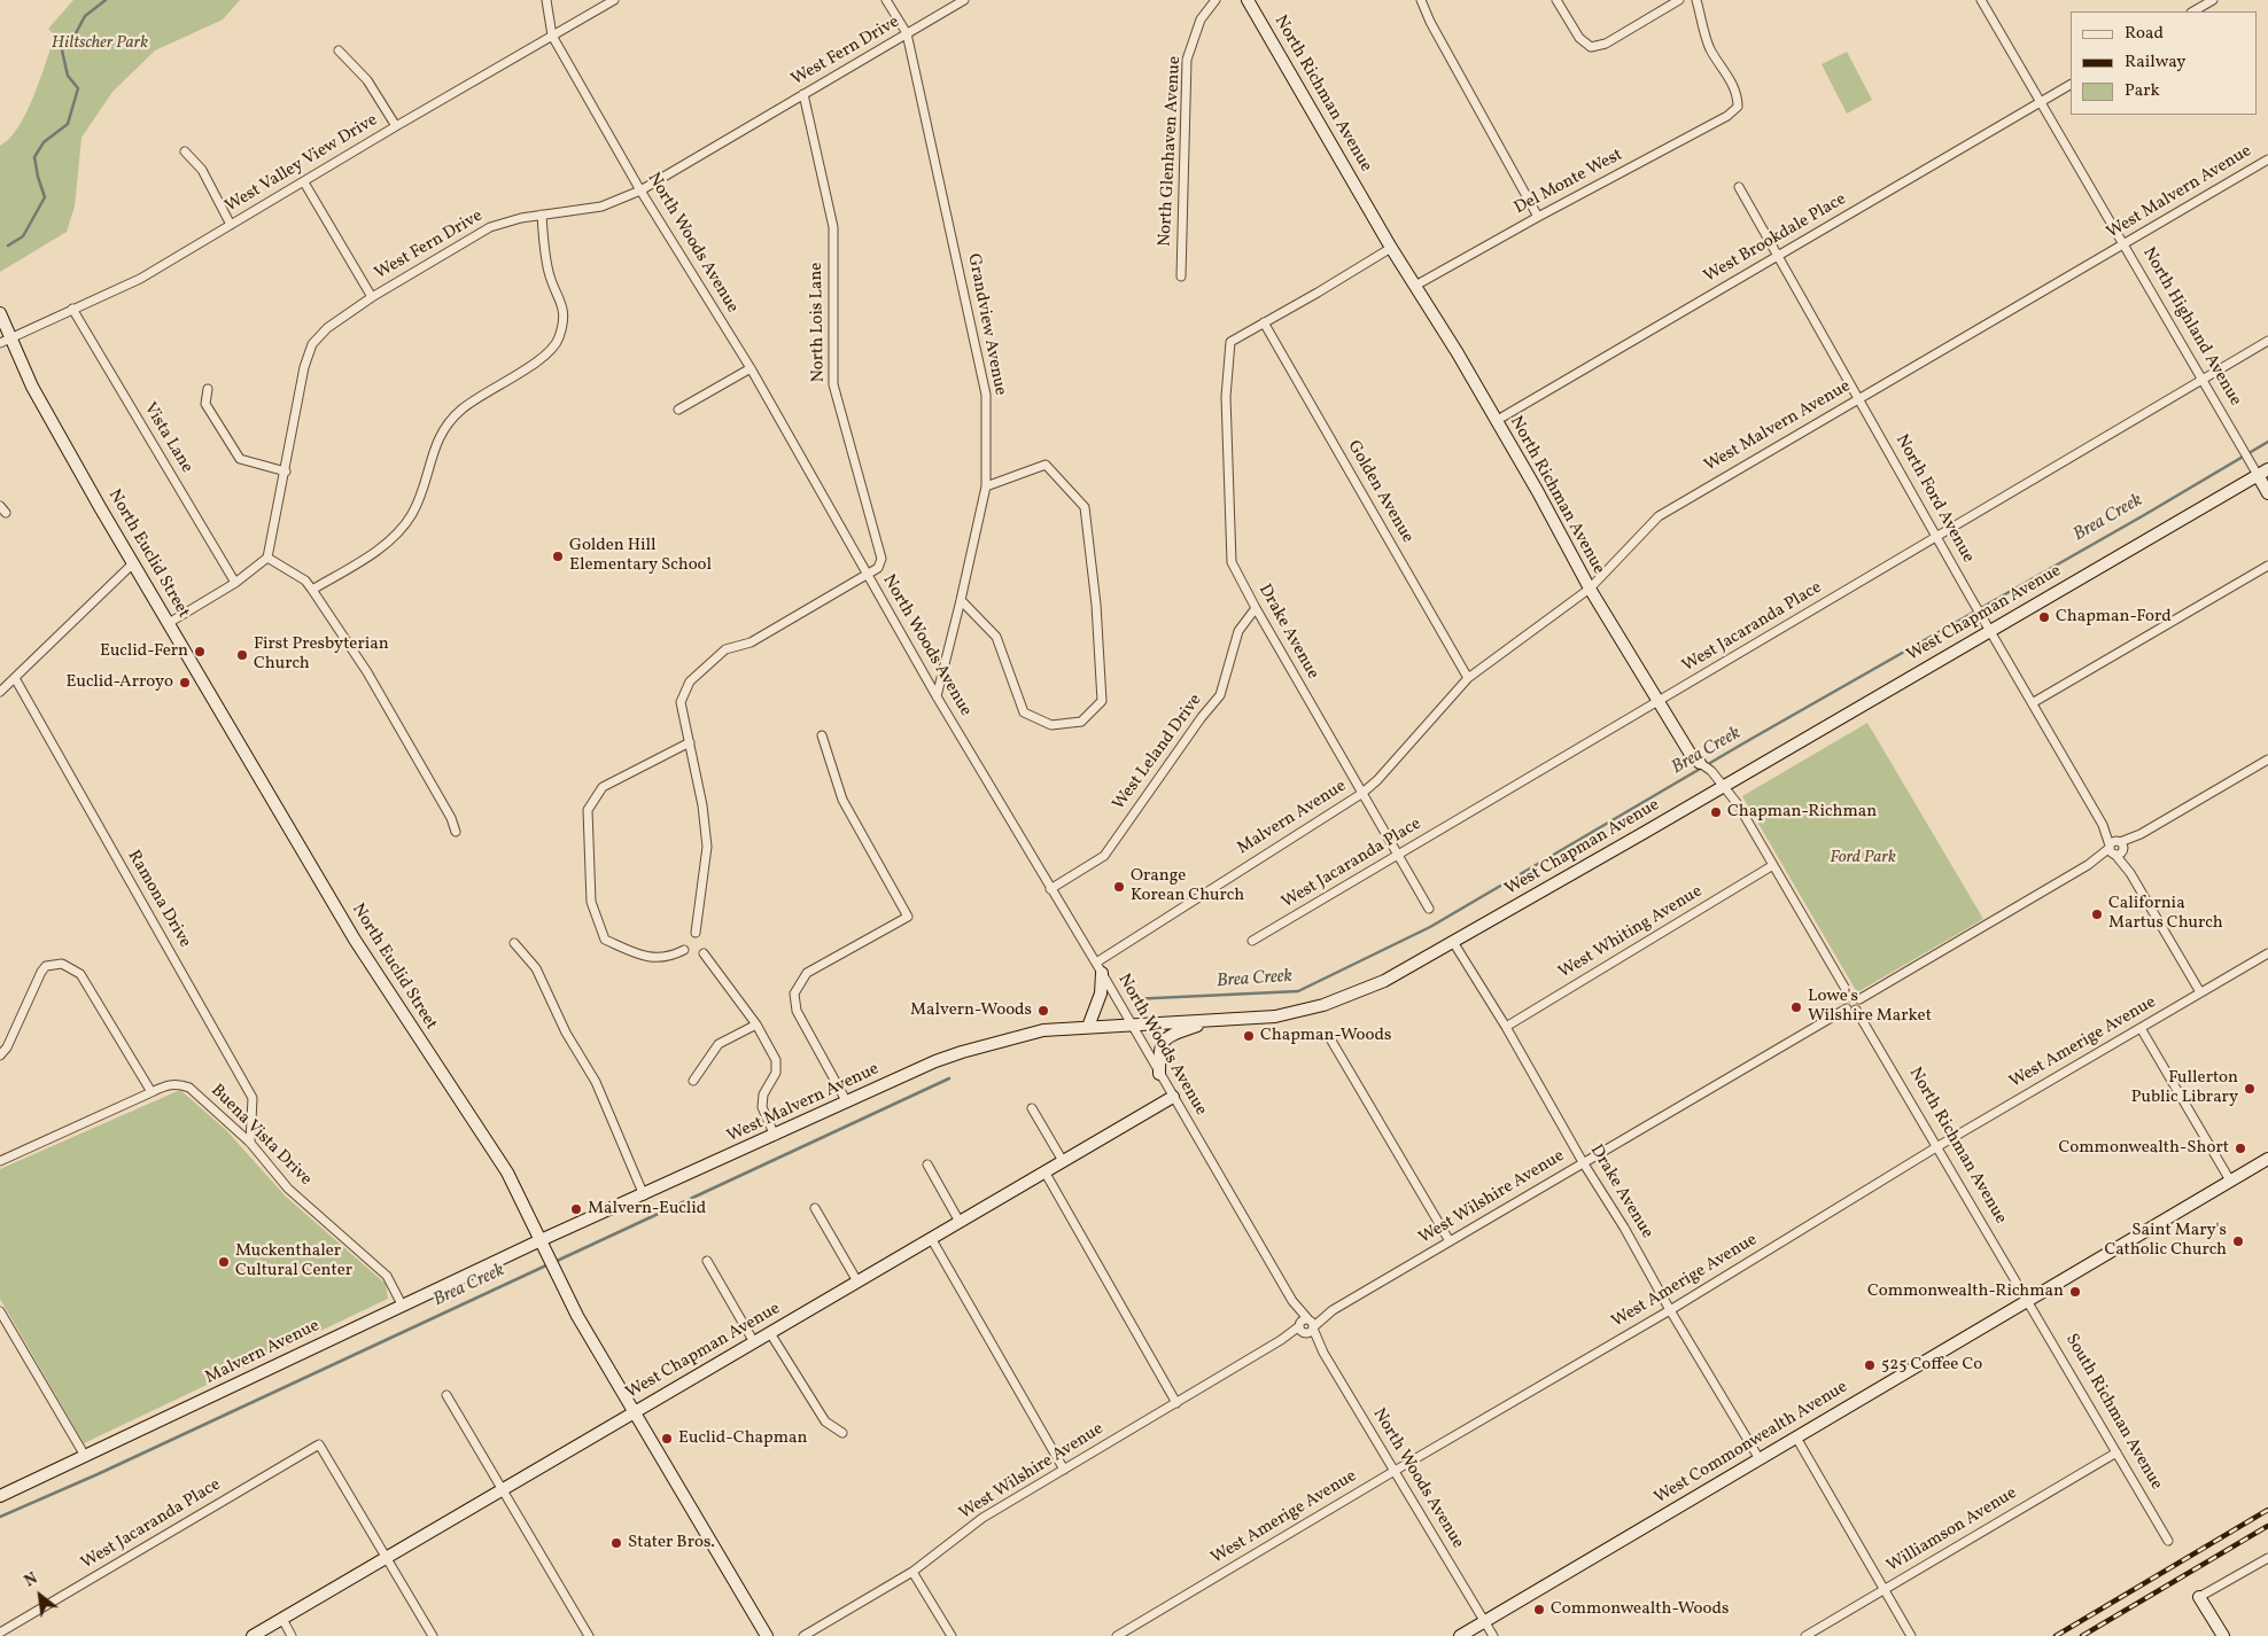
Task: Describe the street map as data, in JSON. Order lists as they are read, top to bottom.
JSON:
{
  "streets": {
    "main road": [
      "North Richman Avenue",
      "West Malvern Avenue",
      "North Highland Avenue",
      "North Euclid Street",
      "West Chapman Avenue",
      "Malvern Avenue",
      "West Commonwealth Avenue"
    ],
    "street": [
      "West Fern Drive",
      "North Glenhaven Avenue",
      "West Valley View Drive",
      "Del Monte West",
      "West Brookdale Place",
      "North Woods Avenue",
      "North Lois Lane",
      "Grandview Avenue",
      "Vista Lane",
      "Golden Avenue",
      "North Ford Avenue",
      "West Jacaranda Place",
      "Drake Avenue",
      "West Leland Drive",
      "Ramona Drive",
      "West Whiting Avenue",
      "West Amerige Avenue",
      "Buena Vista Drive",
      "West Wilshire Avenue",
      "South Richman Avenue",
      "Williamson Avenue"
    ]
  },
  "crossings": [
    ["West Fern Drive", "North Woods Avenue"],
    ["West Fern Drive", "North Lois Lane"],
    ["West Fern Drive", "Grandview Avenue"],
    ["North Richman Avenue", "Del Monte West"],
    ["North Richman Avenue", "West Malvern Avenue"],
    ["North Richman Avenue", "West Brookdale Place"],
    ["North Richman Avenue", "West Chapman Avenue"],
    ["North Richman Avenue", "West Jacaranda Place"],
    ["North Richman Avenue", "West Whiting Avenue"],
    ["North Richman Avenue", "West Amerige Avenue"],
    ["North Richman Avenue", "West Wilshire Avenue"],
    ["North Richman Avenue", "South Richman Avenue"],
    ["North Richman Avenue", "West Commonwealth Avenue"],
    ["West Valley View Drive", "North Woods Avenue"],
    ["West Valley View Drive", "Vista Lane"],
    ["West Valley View Drive", "North Euclid Street"],
    ["West Malvern Avenue", "North Highland Avenue"],
    ["West Malvern Avenue", "Golden Avenue"],
    ["West Malvern Avenue", "North Ford Avenue"],
    ["West Malvern Avenue", "North Euclid Street"],
    ["West Malvern Avenue", "West Chapman Avenue"],
    ["West Malvern Avenue", "Drake Avenue"],
    ["West Malvern Avenue", "Malvern Avenue"],
    ["West Brookdale Place", "North Highland Avenue"],
    ["West Brookdale Place", "North Ford Avenue"],
    ["North Woods Avenue", "North Lois Lane"],
    ["North Woods Avenue", "Grandview Avenue"],
    ["North Woods Avenue", "West Chapman Avenue"],
    ["North Woods Avenue", "West Leland Drive"],
    ["North Woods Avenue", "Malvern Avenue"],
    ["North Woods Avenue", "West Amerige Avenue"],
    ["North Woods Avenue", "West Wilshire Avenue"],
    ["North Woods Avenue", "West Commonwealth Avenue"],
    ["North Highland Avenue", "West Chapman Avenue"],
    ["North Highland Avenue", "West Jacaranda Place"],
    ["Golden Avenue", "Drake Avenue"],
    ["North Ford Avenue", "West Chapman Avenue"],
    ["North Ford Avenue", "West Jacaranda Place"],
    ["North Ford Avenue", "West Amerige Avenue"],
    ["North Euclid Street", "West Chapman Avenue"],
    ["North Euclid Street", "Malvern Avenue"],
    ["West Chapman Avenue", "West Jacaranda Place"],
    ["West Chapman Avenue", "Drake Avenue"],
    ["West Jacaranda Place", "Drake Avenue"],
    ["Drake Avenue", "West Leland Drive"],
    ["Drake Avenue", "Malvern Avenue"],
    ["Drake Avenue", "West Whiting Avenue"],
    ["Drake Avenue", "West Amerige Avenue"],
    ["Drake Avenue", "West Wilshire Avenue"],
    ["Drake Avenue", "West Commonwealth Avenue"],
    ["Malvern Avenue", "Buena Vista Drive"],
    ["Ramona Drive", "Buena Vista Drive"],
    ["South Richman Avenue", "West Commonwealth Avenue"],
    ["South Richman Avenue", "Williamson Avenue"]
  ],
  "water": ["Brea Creek"],
  "parks": ["Hiltscher Park", "Ford Park"],
  "places": [
    "Golden Hill Elementary School",
    "Chapman-Ford",
    "Euclid-Fern",
    "First Presbyterian Church",
    "Euclid-Arroyo",
    "Chapman-Richman",
    "Orange Korean Church",
    "California Martus Church",
    "Lowe's Wilshire Market",
    "Malvern-Woods",
    "Chapman-Woods",
    "Fullerton Public Library",
    "Commonwealth-Short",
    "Malvern-Euclid",
    "Saint Mary's Catholic Church",
    "Muckenthaler Cultural Center",
    "Commonwealth-Richman",
    "525 Coffee Co",
    "Euclid-Chapman",
    "Stater Bros.",
    "Commonwealth-Woods"
  ],
  "legend": ["Road", "Railway", "Park"],
  "north": "top left"
}
